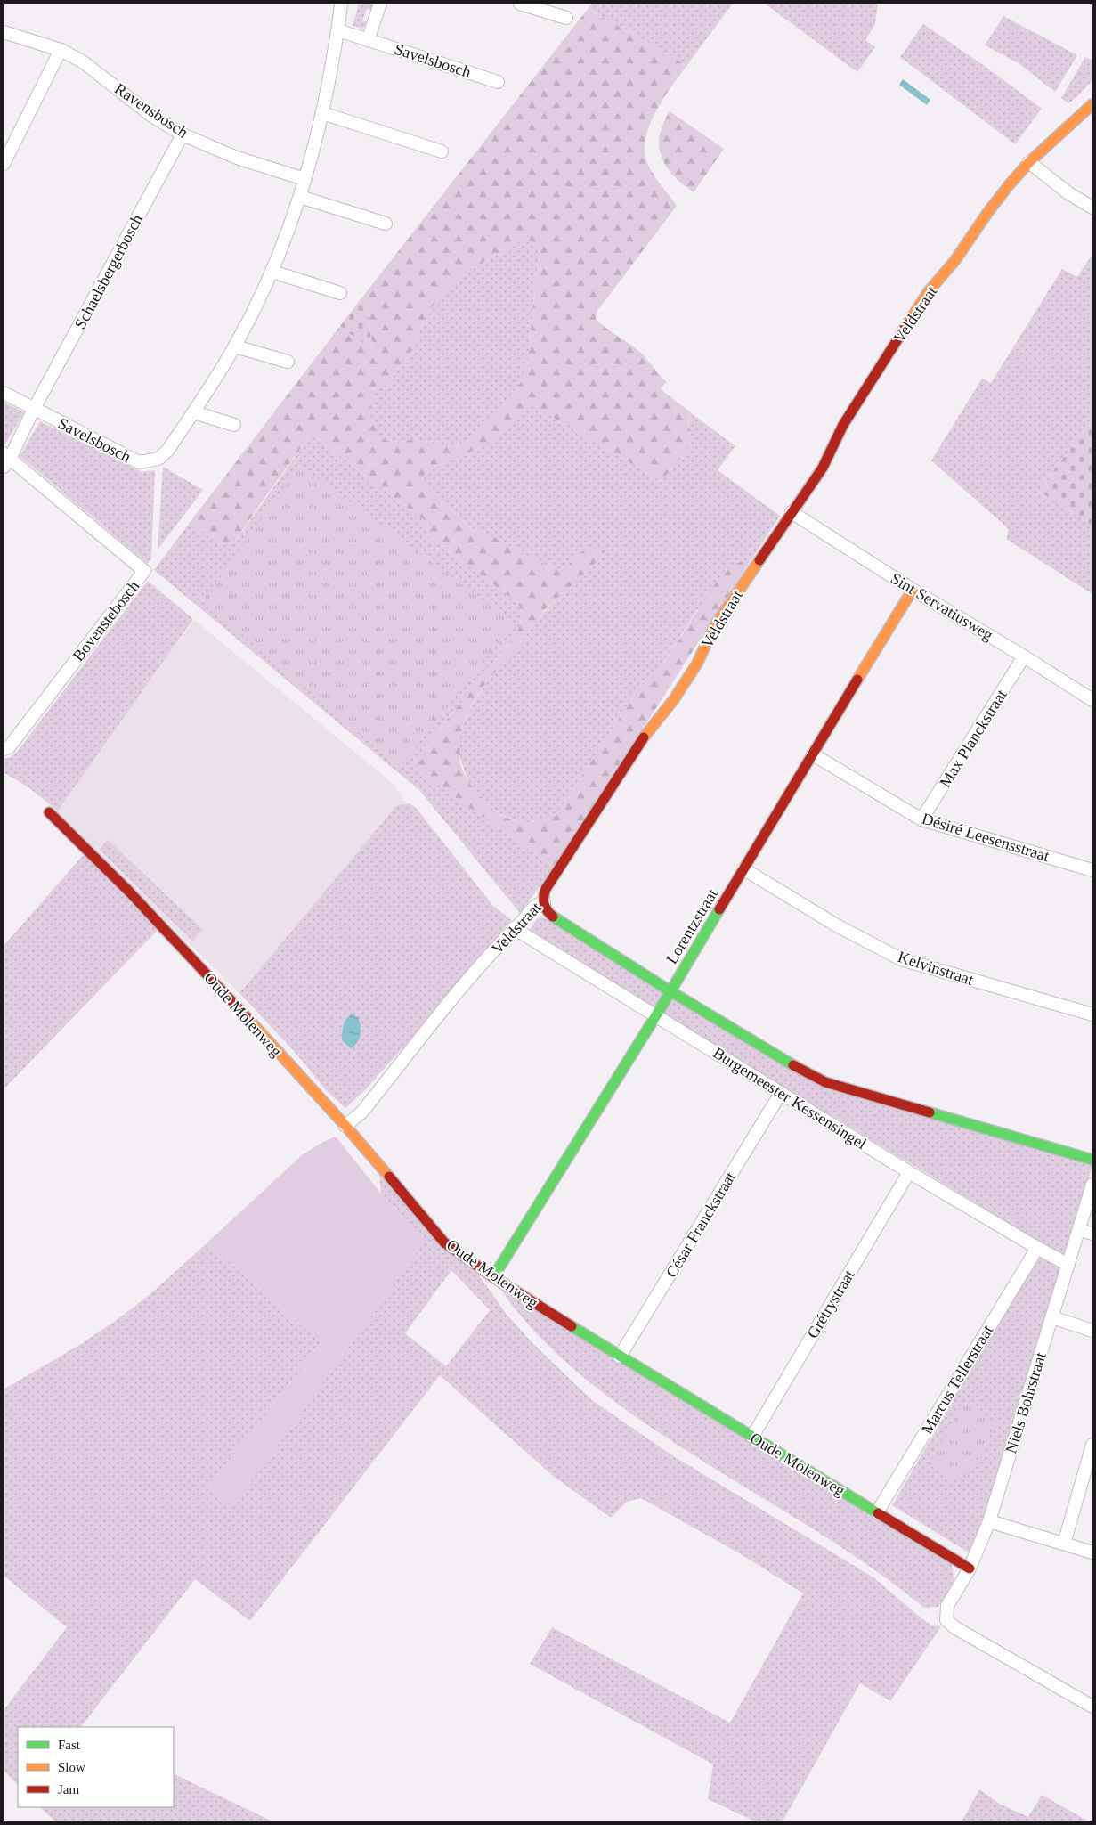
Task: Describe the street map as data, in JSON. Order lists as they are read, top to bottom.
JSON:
{
  "streets": {
    "street": [
      "Savelsbosch",
      "Ravensbosch",
      "Schaelsbergerbosch",
      "Veldstraat",
      "Sint Servatiusweg",
      "Bovenstebosch",
      "Max Planckstraat",
      "Désiré Leesensstraat",
      "Lorentzstraat",
      "Kelvinstraat",
      "Oude Molenweg",
      "Burgemeester Kessensingel",
      "César Franckstraat",
      "Grétrystraat",
      "Marcus Tellerstraat",
      "Niels Bohrstraat"
    ]
  },
  "crossings": [
    ["Savelsbosch", "Ravensbosch"],
    ["Savelsbosch", "Schaelsbergerbosch"],
    ["Ravensbosch", "Schaelsbergerbosch"],
    ["Schaelsbergerbosch", "Bovenstebosch"],
    ["Veldstraat", "Sint Servatiusweg"],
    ["Veldstraat", "Oude Molenweg"],
    ["Veldstraat", "Burgemeester Kessensingel"],
    ["Sint Servatiusweg", "Max Planckstraat"],
    ["Sint Servatiusweg", "Lorentzstraat"],
    ["Max Planckstraat", "Désiré Leesensstraat"],
    ["Désiré Leesensstraat", "Lorentzstraat"],
    ["Lorentzstraat", "Kelvinstraat"],
    ["Lorentzstraat", "Oude Molenweg"],
    ["Lorentzstraat", "Burgemeester Kessensingel"],
    ["Oude Molenweg", "César Franckstraat"],
    ["Oude Molenweg", "Grétrystraat"],
    ["Oude Molenweg", "Marcus Tellerstraat"],
    ["Oude Molenweg", "Niels Bohrstraat"],
    ["Burgemeester Kessensingel", "César Franckstraat"],
    ["Burgemeester Kessensingel", "Grétrystraat"],
    ["Burgemeester Kessensingel", "Marcus Tellerstraat"],
    ["Burgemeester Kessensingel", "Niels Bohrstraat"]
  ],
  "legend": ["Fast", "Slow", "Jam"]
}
